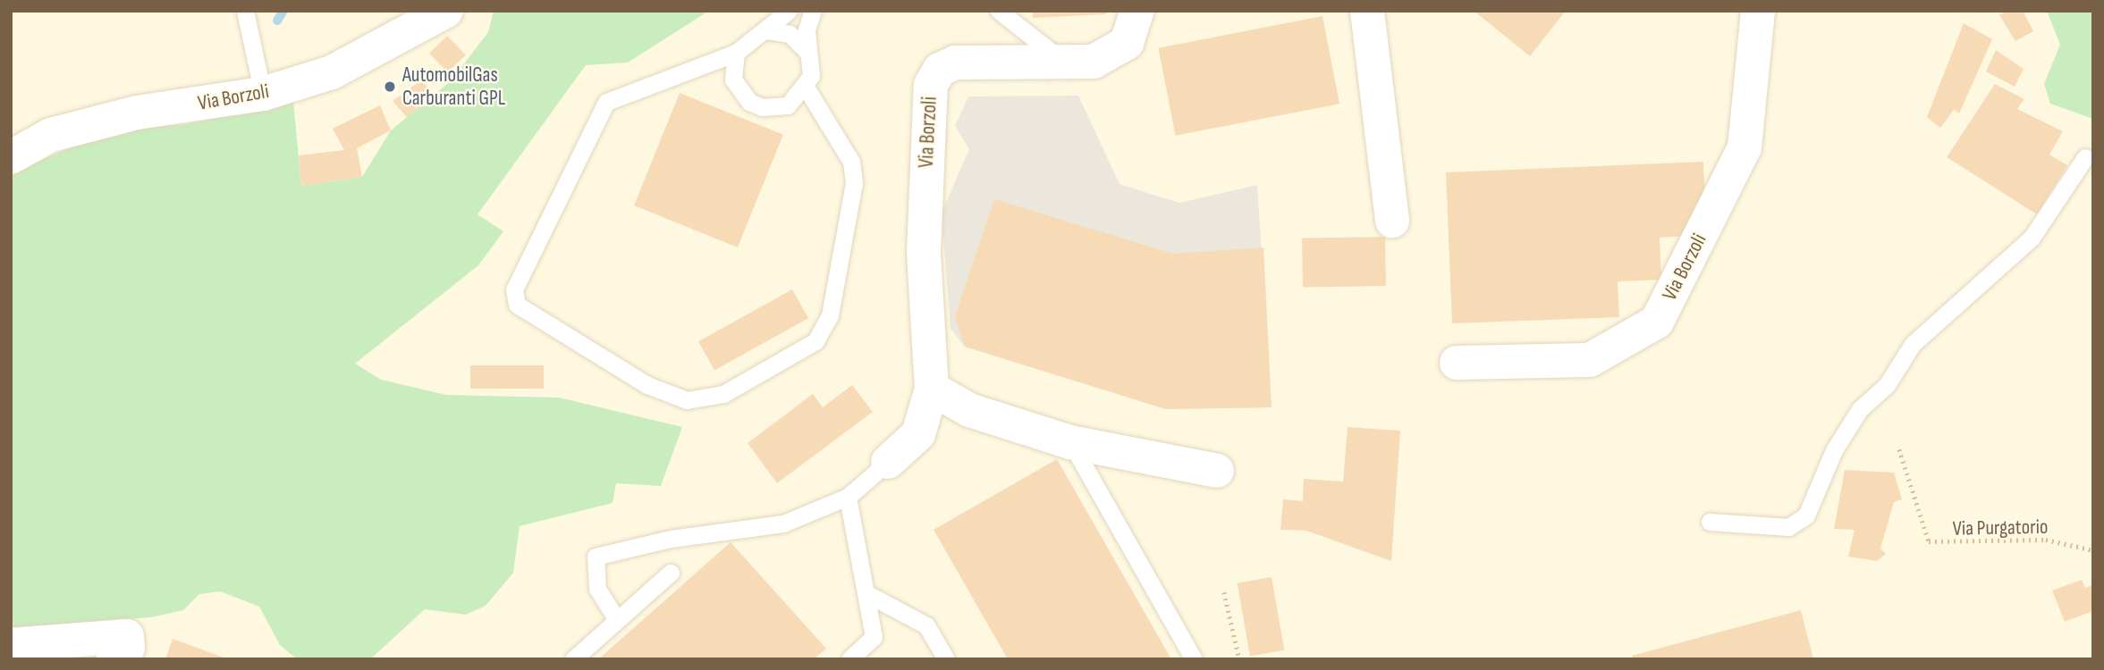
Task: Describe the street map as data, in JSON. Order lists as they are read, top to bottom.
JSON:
{
  "streets": {
    "street": ["Via Borzoli"],
    "path": ["Via Purgatorio"]
  },
  "places": ["AutomobilGas Carburanti GPL"]
}
